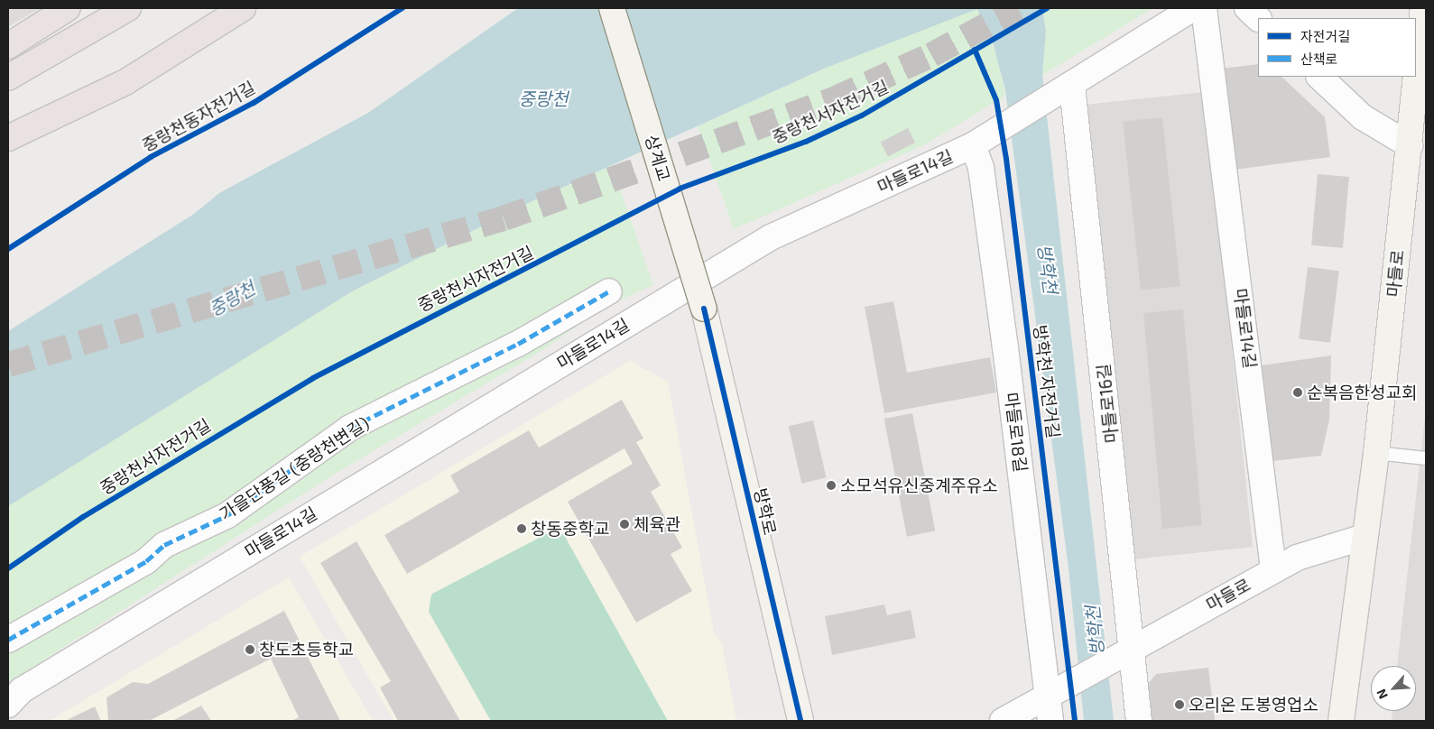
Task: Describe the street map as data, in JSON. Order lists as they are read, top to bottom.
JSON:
{
  "streets": {
    "main road": ["상계교", "마들로", "방학로"],
    "street": [
      "마들로14길",
      "마들로16길",
      "마들로18길",
      "가을단풍길 (중랑천변길)"
    ],
    "cycle path": ["중랑천서자전거길", "중랑천동자전거길", "방학천 자전거길"]
  },
  "crossings": [
    ["상계교", "방학로"],
    ["마들로14길", "마들로"],
    ["마들로14길", "마들로16길"],
    ["마들로14길", "마들로18길"],
    ["마들로", "마들로16길"],
    ["마들로", "마들로18길"]
  ],
  "water": ["중랑천", "방학천"],
  "places": [
    "순복음한성교회",
    "소모석유신중계주유소",
    "체육관",
    "창동중학교",
    "창도초등학교",
    "오리온 도봉영업소"
  ],
  "legend": ["자전거길", "산책로"],
  "north": "bottom left"
}
